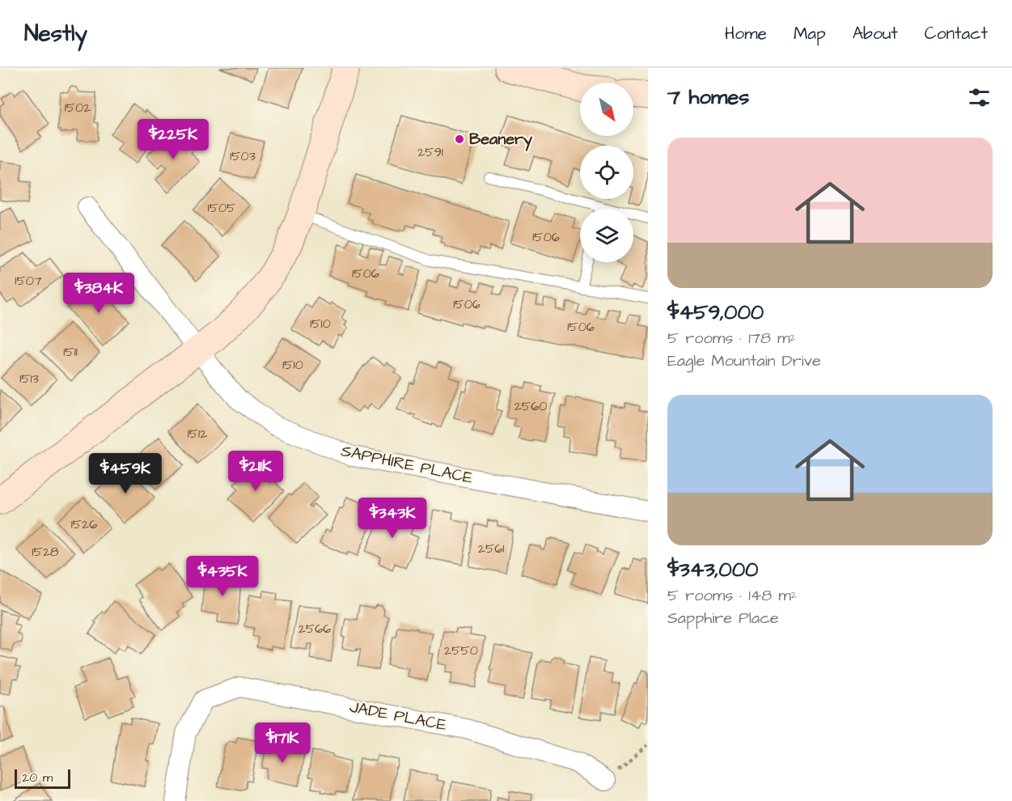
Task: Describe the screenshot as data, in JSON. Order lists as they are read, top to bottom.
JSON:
{
  "streets": {
    "street": ["SAPPHIRE PLACE", "JADE PLACE"]
  },
  "places": ["Beanery"],
  "house_numbers": [
    "1502",
    "2591",
    "1503",
    "1505",
    "1506",
    "1506",
    "1507",
    "1506",
    "1510",
    "1506",
    "1511",
    "1510",
    "1513",
    "2560",
    "1512",
    "1526",
    "2561",
    "1528",
    "2566",
    "2550"
  ],
  "scale_bar": "20 m",
  "north": "bottom right",
  "page": {
    "header": "Nestly",
    "nav": [
      "Home",
      "Map",
      "About",
      "Contact"
    ],
    "heading": "7 homes",
    "price": [
      "$225K",
      "$384K",
      "$211K",
      "$459K",
      "$343K",
      "$435K",
      "$171K"
    ],
    "list": [
      {
        "name": "$459,000",
        "note": "5 rooms · 178 m² · Eagle Mountain Drive"
      },
      {
        "name": "$343,000",
        "note": "5 rooms · 148 m² · Sapphire Place"
      }
    ],
    "scale": "20 m"
  }
}
